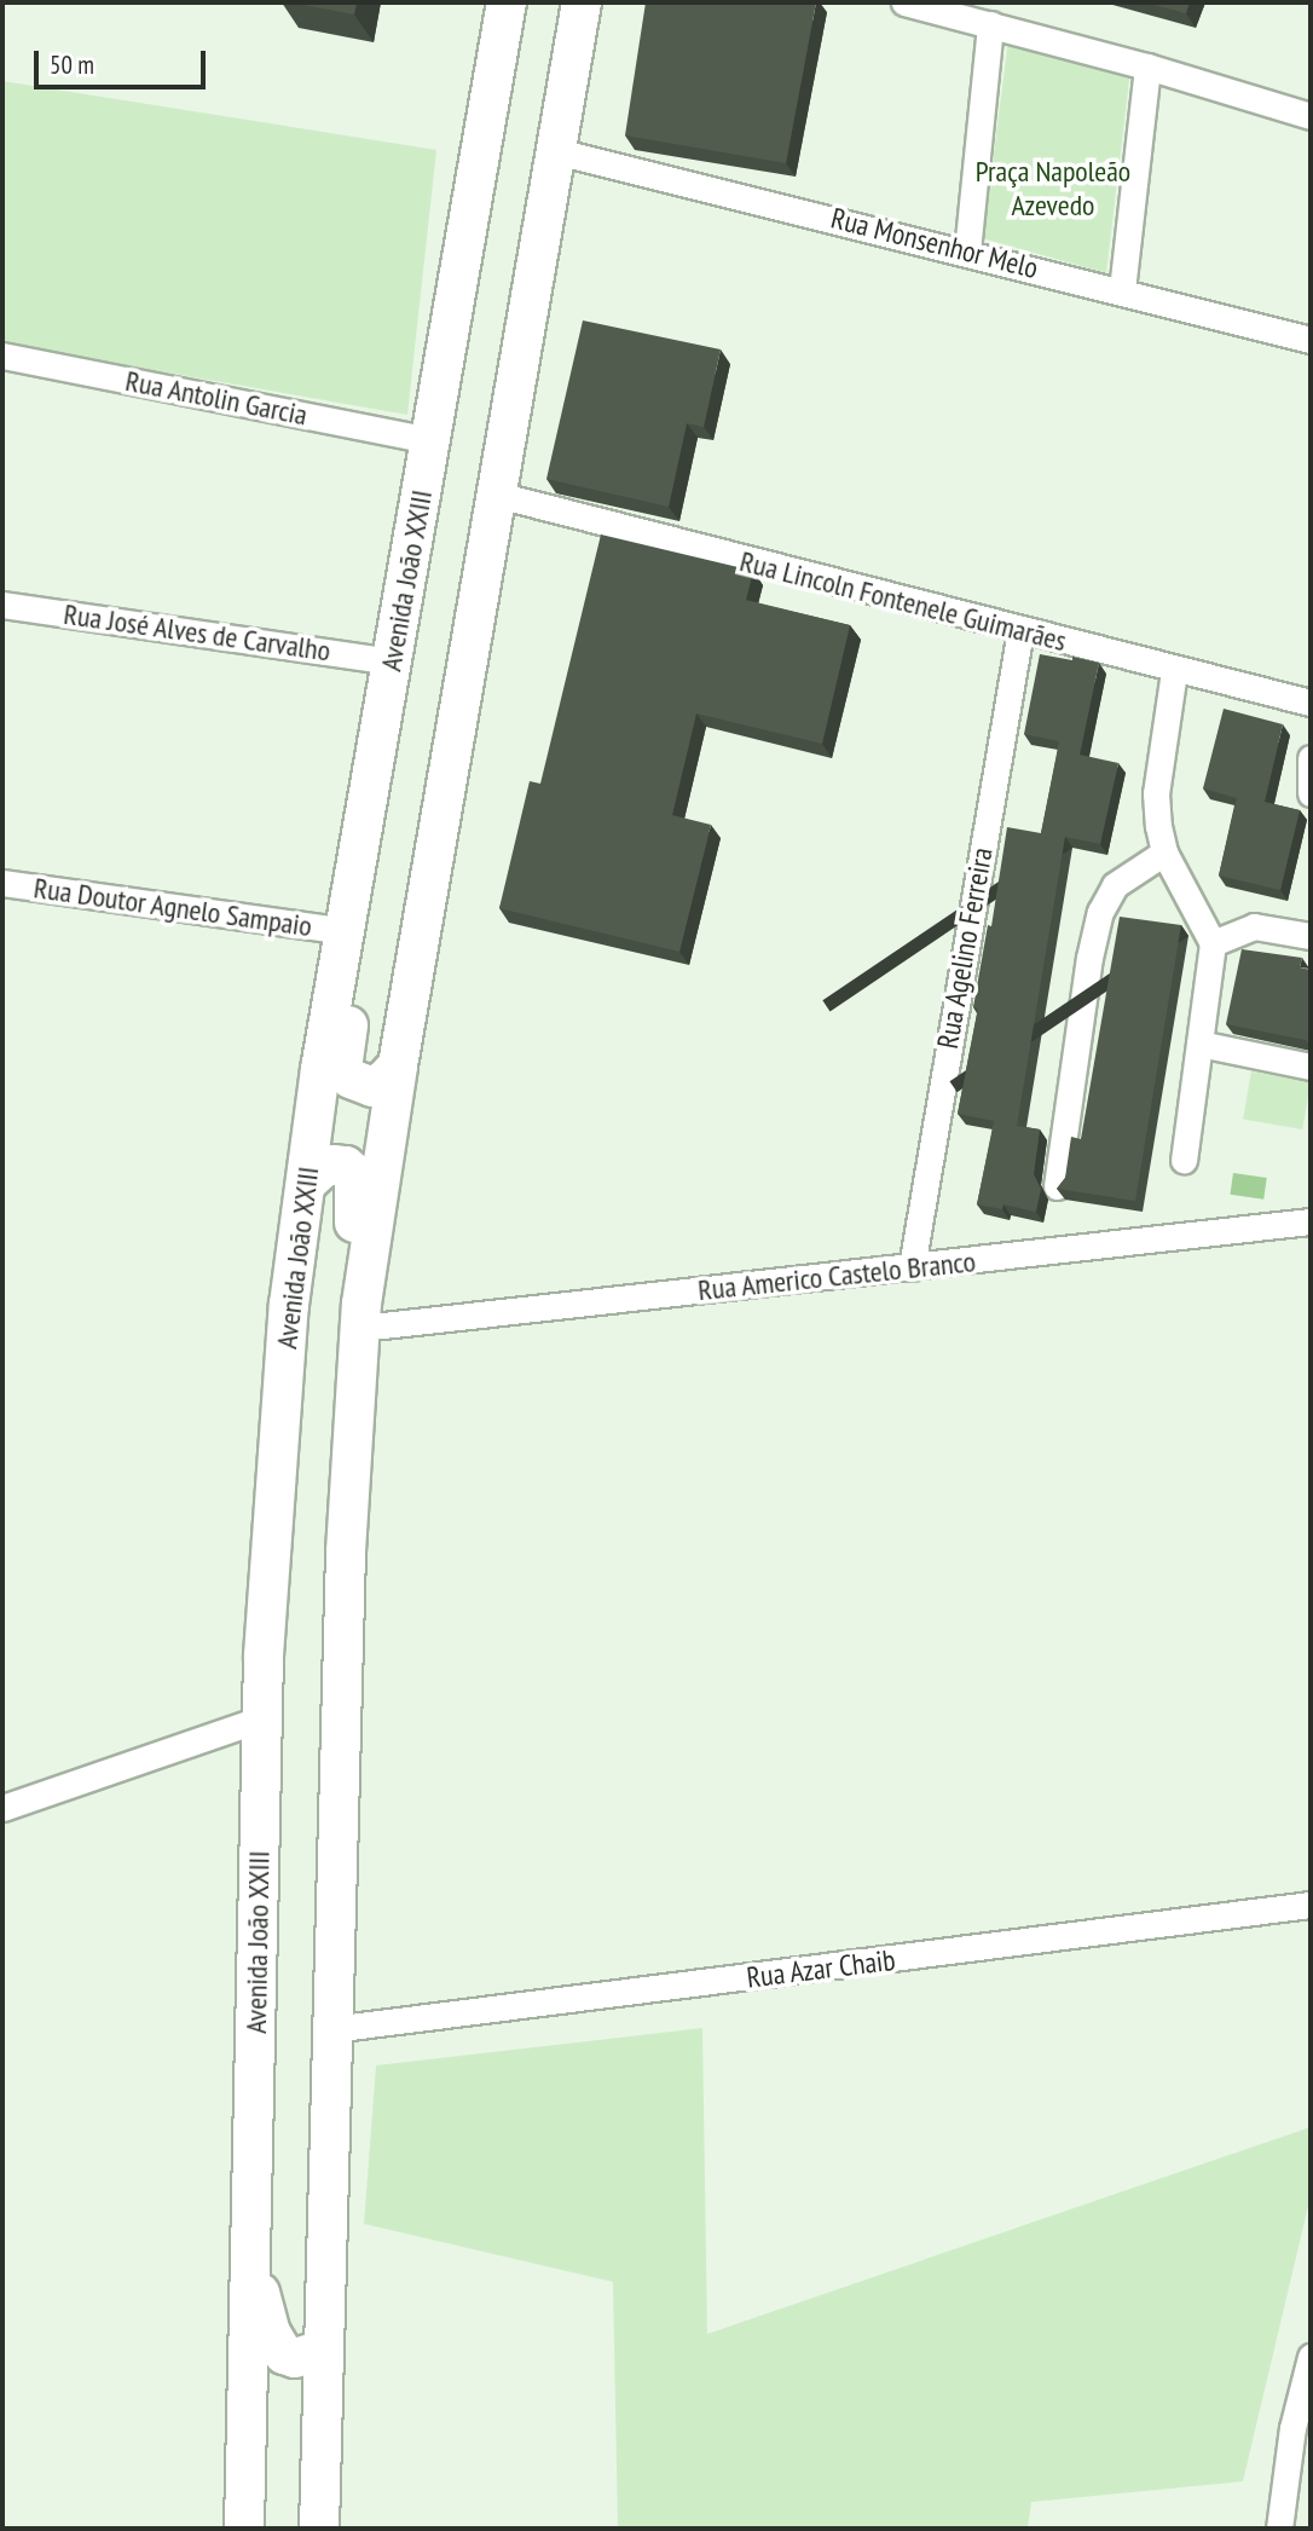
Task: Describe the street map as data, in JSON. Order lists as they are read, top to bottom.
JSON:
{
  "streets": {
    "main road": ["Avenida João XXIII"],
    "street": [
      "Rua Monsenhor Melo",
      "Rua Antolin Garcia",
      "Rua Lincoln Fontenele Guimarães",
      "Rua José Alves de Carvalho",
      "Rua Doutor Agnelo Sampaio",
      "Rua Agelino Ferreira",
      "Rua Americo Castelo Branco",
      "Rua Azar Chaib"
    ]
  },
  "crossings": [
    ["Rua Antolin Garcia", "Avenida João XXIII"],
    ["Avenida João XXIII", "Rua José Alves de Carvalho"],
    ["Avenida João XXIII", "Rua Doutor Agnelo Sampaio"],
    ["Rua Lincoln Fontenele Guimarães", "Rua Agelino Ferreira"],
    ["Rua Agelino Ferreira", "Rua Americo Castelo Branco"]
  ],
  "parks": ["Praça Napoleão Azevedo"],
  "scale_bar": "50 m"
}
